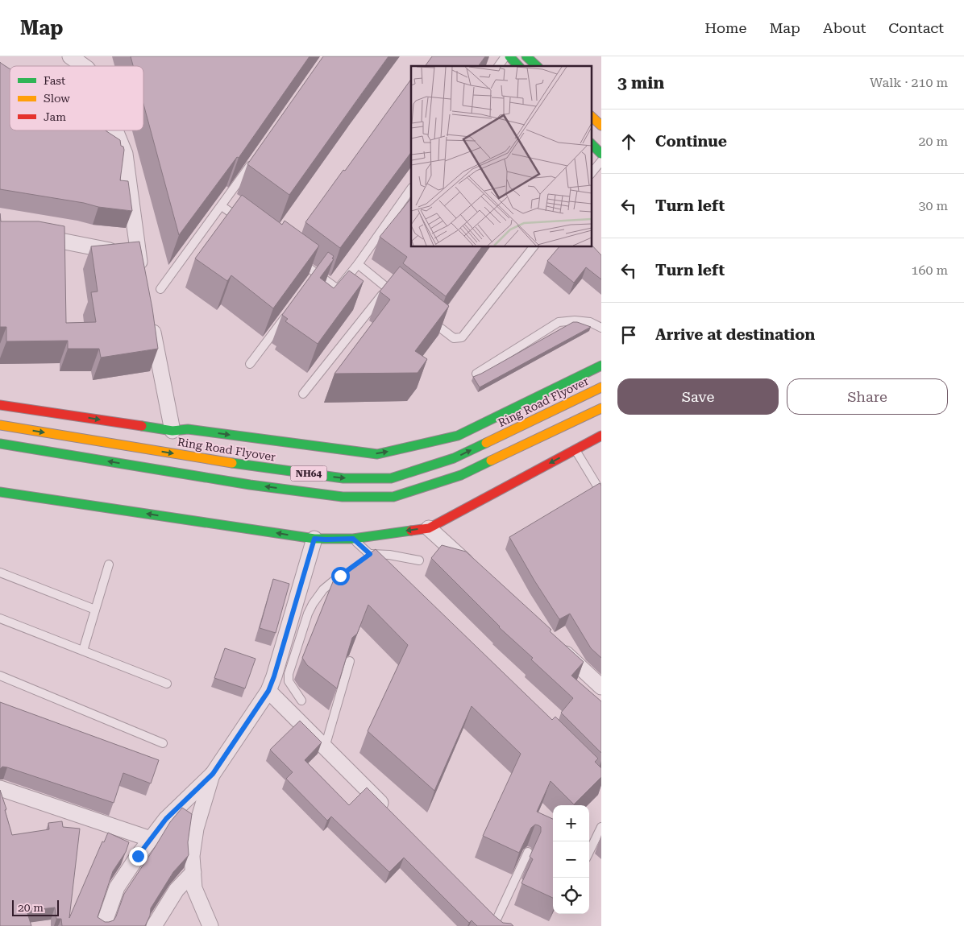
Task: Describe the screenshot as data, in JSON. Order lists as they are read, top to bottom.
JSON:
{
  "streets": {
    "main road": ["Ring Road Flyover", "NH64"]
  },
  "legend": ["Fast", "Slow", "Jam"],
  "scale_bar": "20 m",
  "page": {
    "header": "Map",
    "nav": [
      "Home",
      "Map",
      "About",
      "Contact"
    ],
    "heading": ["3 min", "Walk · 210 m"],
    "list": [
      ["Continue", "20 m"],
      ["Turn left", "30 m"],
      ["Turn left", "160 m"],
      "Arrive at destination"
    ],
    "buttons": ["Save", "Share"],
    "map_buttons": ["+", "−"],
    "scale": "20 m"
  }
}
